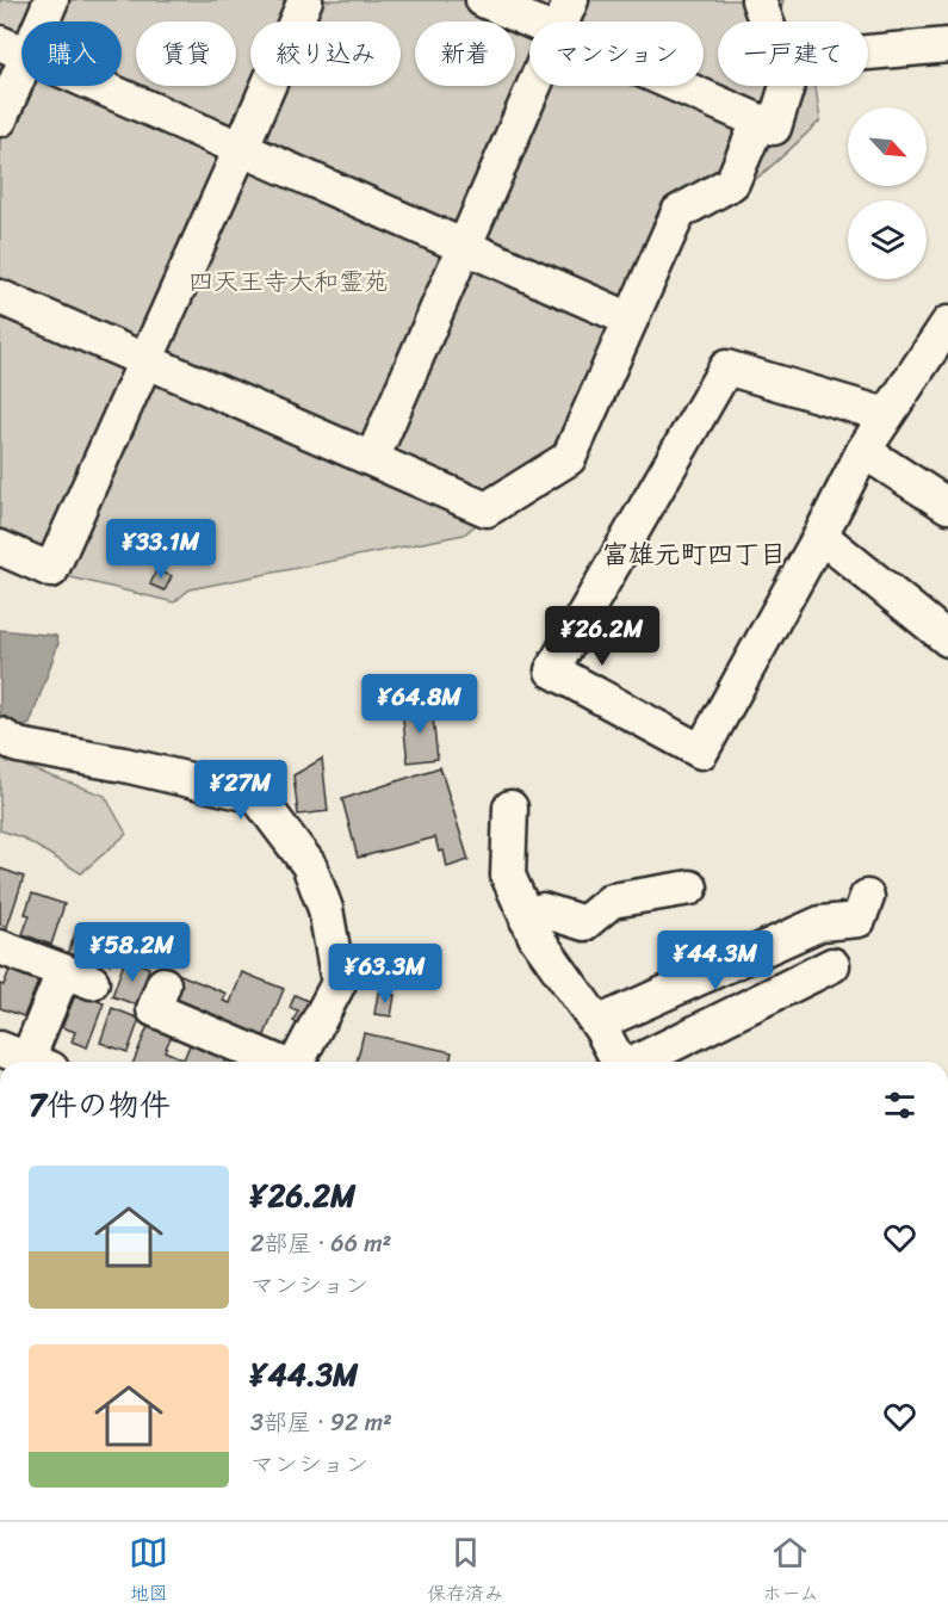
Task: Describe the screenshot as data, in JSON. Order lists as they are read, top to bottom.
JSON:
{
  "districts": ["富雄元町四丁目"],
  "parks": ["四天王寺大和霊苑"],
  "north": "bottom right",
  "page": {
    "chip": [
      "購入",
      "賃貸",
      "絞り込み",
      "新着",
      "マンション",
      "一戸建て"
    ],
    "price": [
      "¥33.1M",
      "¥26.2M",
      "¥64.8M",
      "¥27M",
      "¥58.2M",
      "¥44.3M",
      "¥63.3M"
    ],
    "heading": "7件の物件",
    "list": [
      {
        "name": "¥26.2M",
        "note": "2部屋 · 66 m² · マンション"
      },
      {
        "name": "¥44.3M",
        "note": "3部屋 · 92 m² · マンション"
      }
    ],
    "tabs": ["地図", "保存済み", "ホーム"]
  }
}
